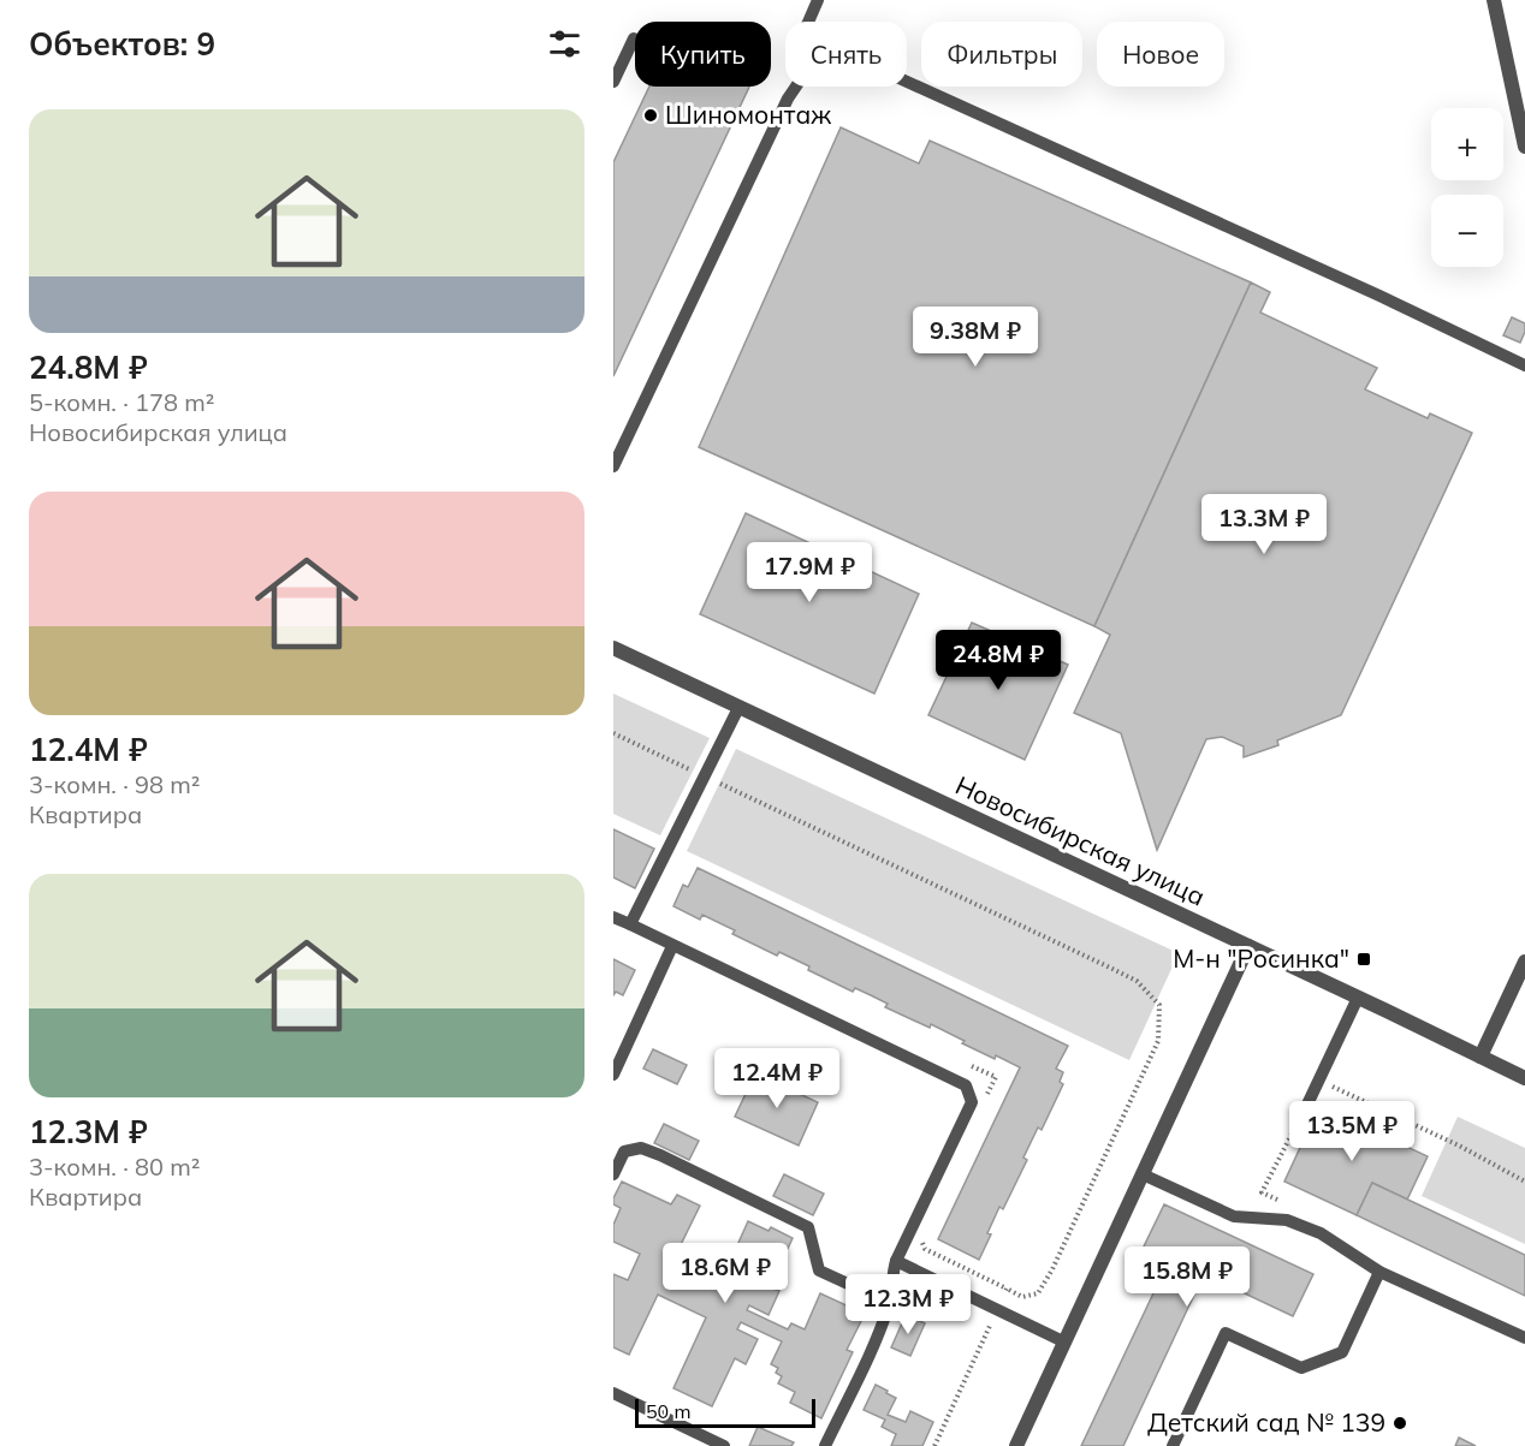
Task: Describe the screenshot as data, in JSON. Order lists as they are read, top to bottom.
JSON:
{
  "streets": {
    "street": ["Новосибирская улица"]
  },
  "places": {
    "other": ["Шиномонтаж", "Детский сад № 139"],
    "transit": ["М-н \"Росинка\""]
  },
  "scale_bar": "50 m",
  "page": {
    "heading": "Объектов: 9",
    "chip": [
      "Купить",
      "Снять",
      "Фильтры",
      "Новое"
    ],
    "list": [
      {
        "name": "24.8M ₽",
        "note": "5-комн. · 178 m² · Новосибирская улица"
      },
      {
        "name": "12.4M ₽",
        "note": "3-комн. · 98 m² · Квартира"
      },
      {
        "name": "12.3M ₽",
        "note": "3-комн. · 80 m² · Квартира"
      }
    ],
    "map_buttons": ["+", "−"],
    "price": [
      "9.38M ₽",
      "13.3M ₽",
      "17.9M ₽",
      "24.8M ₽",
      "12.4M ₽",
      "13.5M ₽",
      "18.6M ₽",
      "15.8M ₽",
      "12.3M ₽"
    ],
    "scale": "50 m"
  }
}
